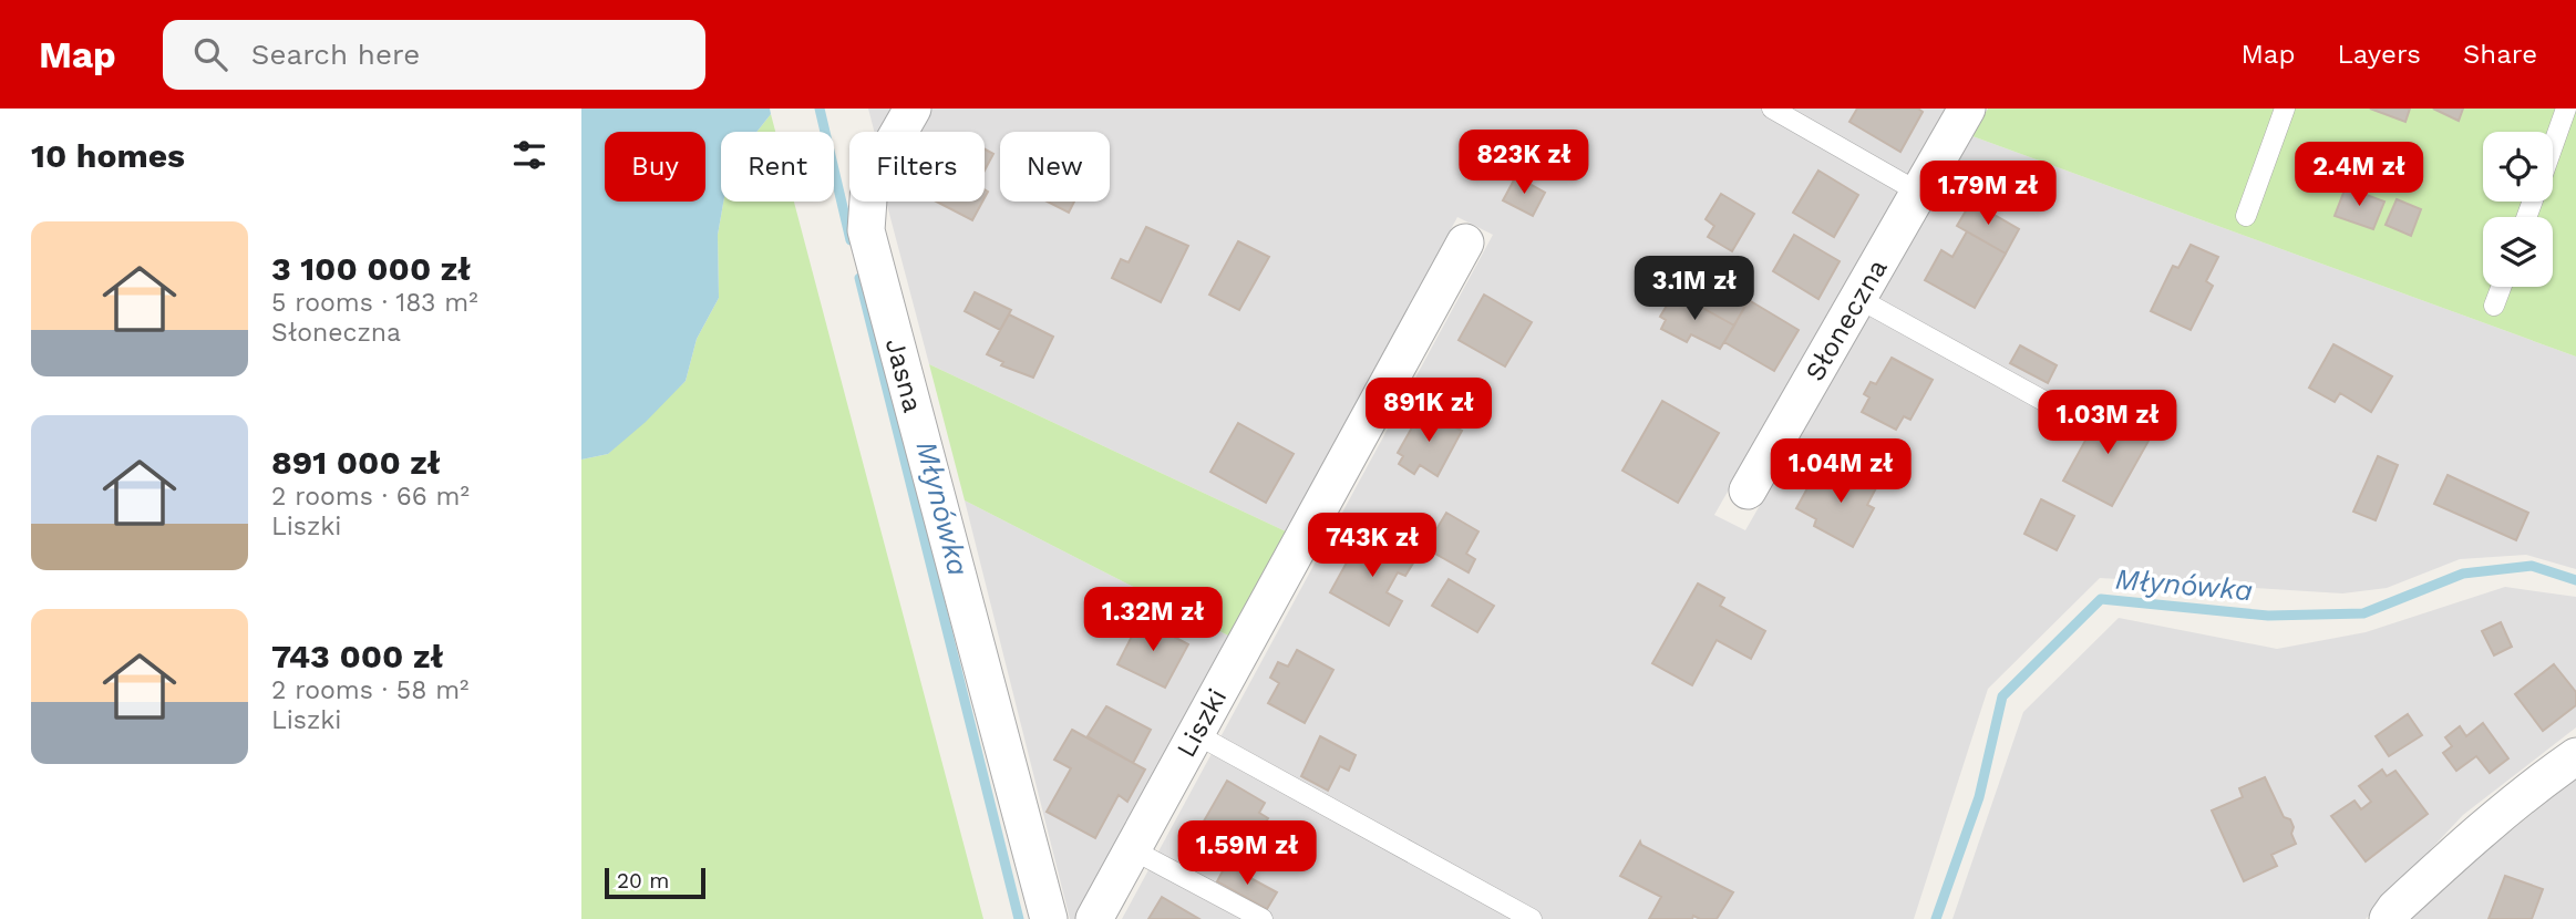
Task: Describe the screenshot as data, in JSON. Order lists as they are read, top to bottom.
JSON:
{
  "streets": {
    "street": ["Słoneczna", "Jasna", "Liszki"]
  },
  "water": ["Młynówka"],
  "scale_bar": "20 m",
  "page": {
    "header": "Map",
    "search": "Search here",
    "nav": ["Map", "Layers", "Share"],
    "heading": "10 homes",
    "price": [
      "823K zł",
      "2.4M zł",
      "1.79M zł",
      "3.1M zł",
      "891K zł",
      "1.03M zł",
      "1.04M zł",
      "743K zł",
      "1.32M zł",
      "1.59M zł"
    ],
    "chip": [
      "Buy",
      "Rent",
      "Filters",
      "New"
    ],
    "list": [
      {
        "name": "3 100 000 zł",
        "note": "5 rooms · 183 m² · Słoneczna"
      },
      {
        "name": "891 000 zł",
        "note": "2 rooms · 66 m² · Liszki"
      },
      {
        "name": "743 000 zł",
        "note": "2 rooms · 58 m² · Liszki"
      }
    ],
    "scale": "20 m"
  }
}
